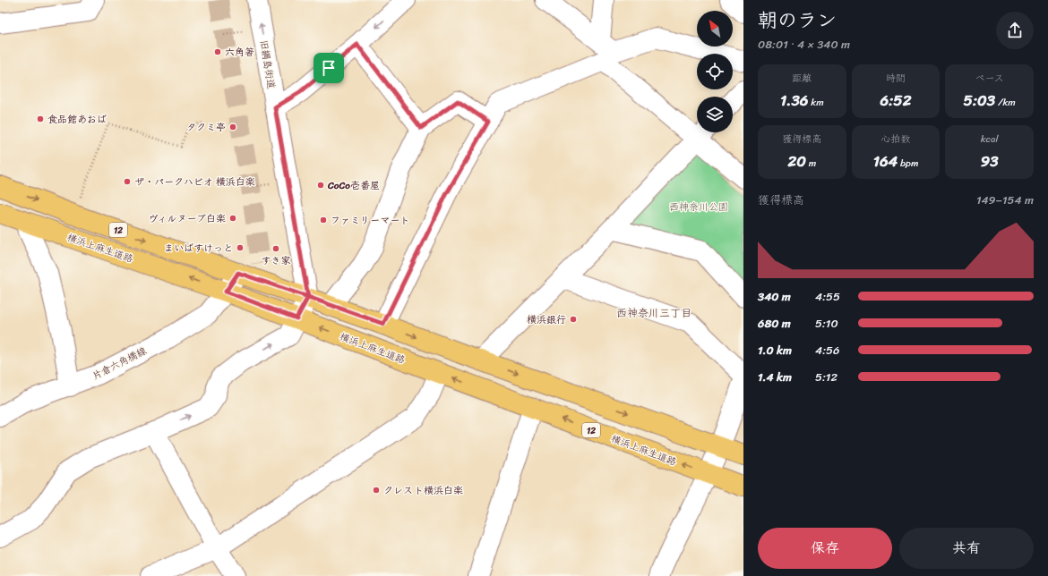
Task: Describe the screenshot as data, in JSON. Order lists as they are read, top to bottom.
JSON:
{
  "streets": {
    "main road": ["12", "横浜上麻生道路"],
    "street": ["旧綱島街道", "片倉六角橋線"]
  },
  "crossings": [
    ["旧綱島街道", "12"],
    ["12", "片倉六角橋線"],
    ["横浜上麻生道路", "片倉六角橋線"]
  ],
  "one_way": ["旧綱島街道"],
  "districts": ["西神奈川三丁目"],
  "parks": ["西神奈川公園"],
  "places": [
    "六角箸",
    "食品館あおば",
    "タクミ亭",
    "ザ・パークハビオ 横浜白楽",
    "CoCo壱番屋",
    "ヴィルヌーブ白楽",
    "ファミリーマート",
    "まいばすけっと",
    "すき家",
    "横浜銀行",
    "クレスト横浜白楽"
  ],
  "north": "top left",
  "page": {
    "heading": ["朝のラン", "08:01 · 4 × 340 m"],
    "stats": [
      ["距離", "1.36 km"],
      ["時間", "6:52"],
      ["ペース", "5:03 /km"],
      ["獲得標高", "20 m"],
      ["心拍数", "164 bpm"],
      ["kcal", "93"]
    ],
    "chart": ["獲得標高", "149–154 m"],
    "list": [
      {
        "name": "340 m",
        "note": "4:55"
      },
      {
        "name": "680 m",
        "note": "5:10"
      },
      {
        "name": "1.0 km",
        "note": "4:56"
      },
      {
        "name": "1.4 km",
        "note": "5:12"
      }
    ],
    "buttons": ["保存", "共有"]
  }
}
